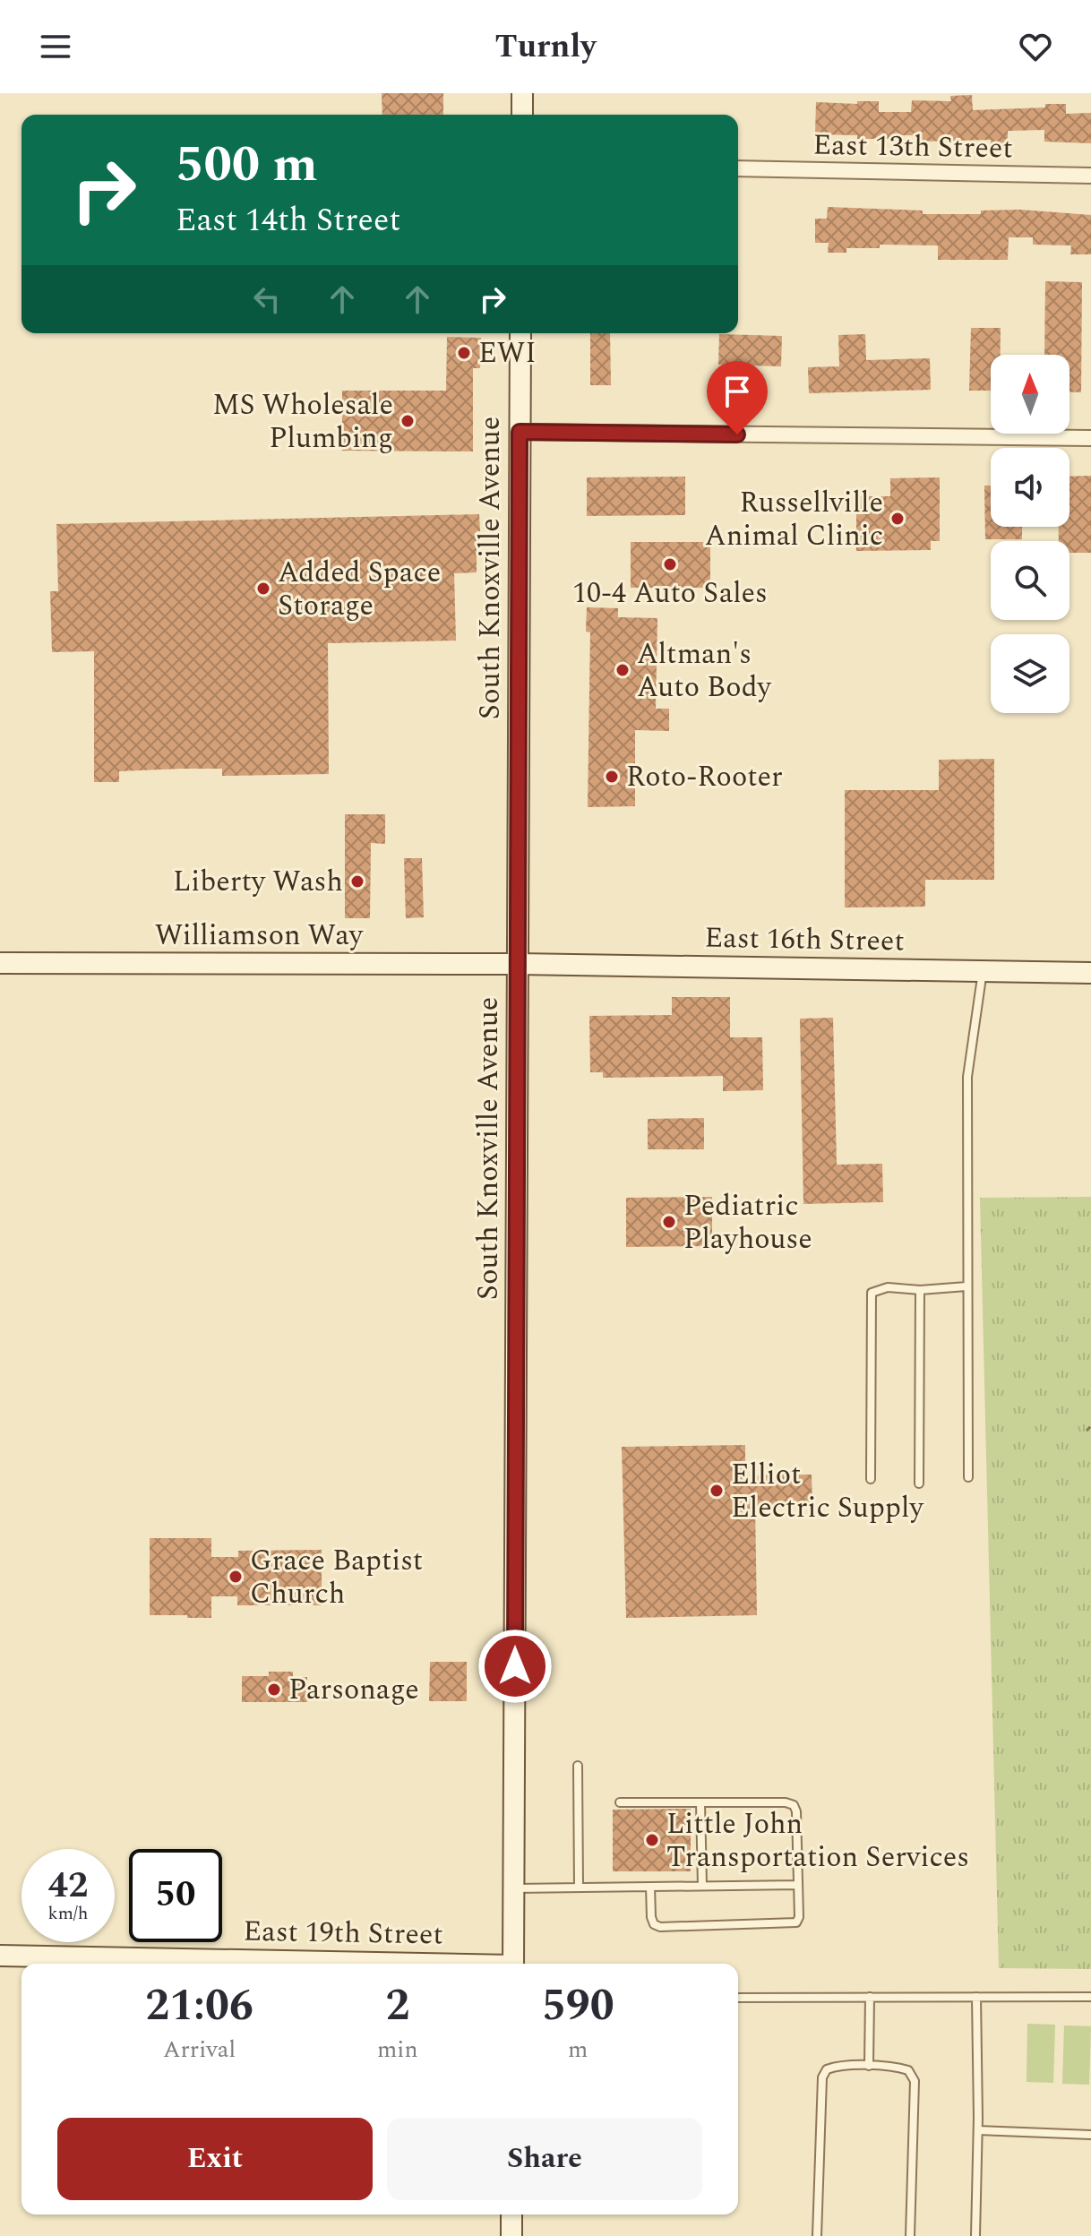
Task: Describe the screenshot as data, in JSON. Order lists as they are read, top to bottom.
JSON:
{
  "streets": {
    "main road": [
      "South Knoxville Avenue",
      "Williamson Way",
      "East 16th Street",
      "East 19th Street"
    ],
    "street": ["East 13th Street"]
  },
  "crossings": [
    ["South Knoxville Avenue", "Williamson Way"],
    ["South Knoxville Avenue", "East 16th Street"],
    ["Williamson Way", "East 16th Street"]
  ],
  "places": [
    "EWI",
    "MS Wholesale Plumbing",
    "Russellville Animal Clinic",
    "10-4 Auto Sales",
    "Added Space Storage",
    "Altman's Auto Body",
    "Roto-Rooter",
    "Liberty Wash",
    "Pediatric Playhouse",
    "Elliot Electric Supply",
    "Grace Baptist Church",
    "Parsonage",
    "Little John Transportation Services"
  ],
  "north": "top",
  "page": {
    "header": "Turnly",
    "turn": ["500 m", "East 14th Street"],
    "speed": "42 km/h",
    "limit": "50",
    "eta": [
      "21:06",
      "Arrival",
      "2",
      "min",
      "590",
      "m"
    ],
    "buttons": ["Exit", "Share"]
  }
}
